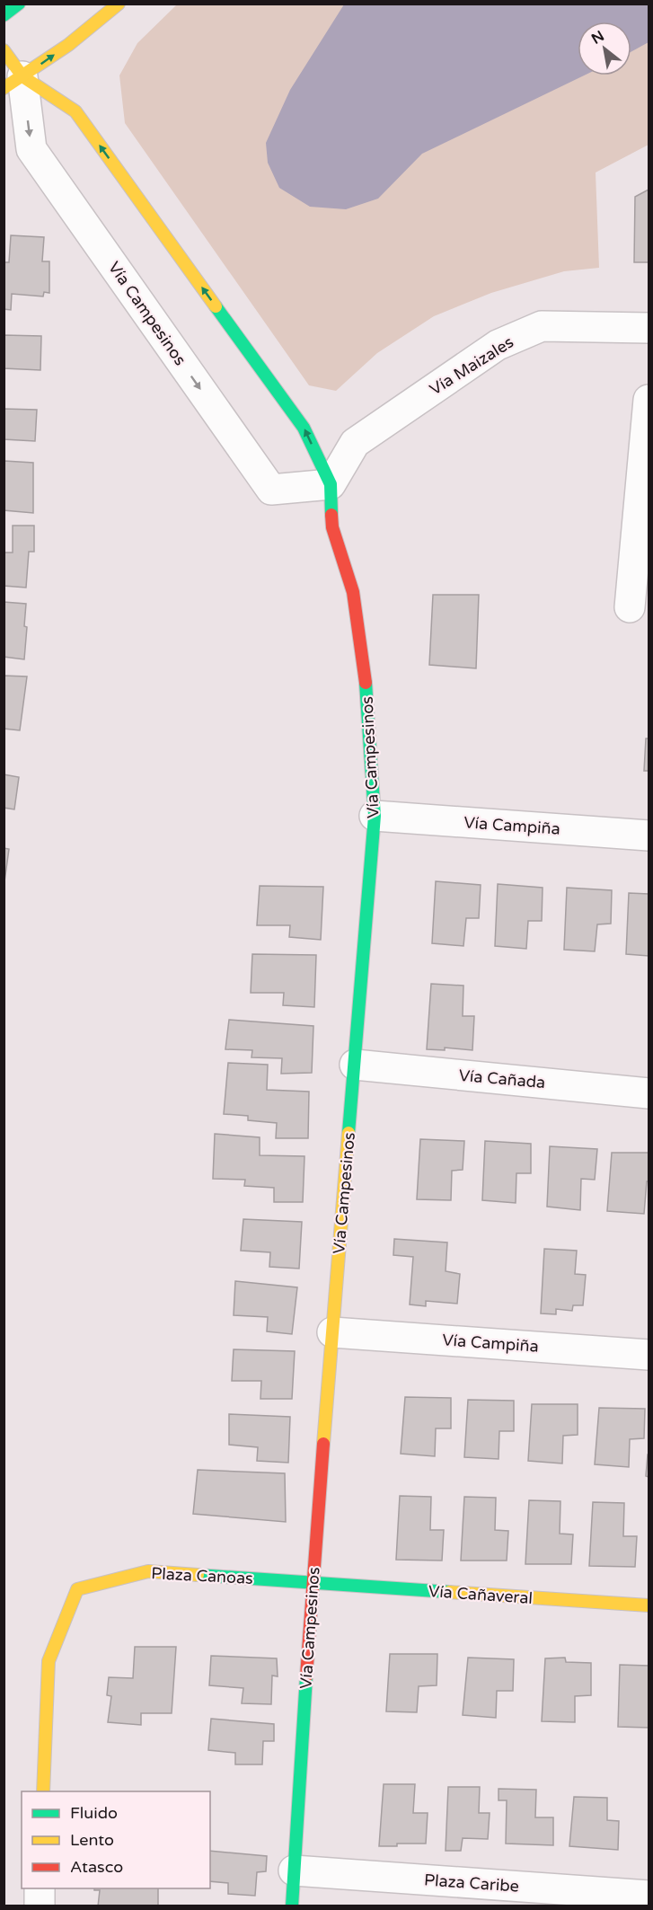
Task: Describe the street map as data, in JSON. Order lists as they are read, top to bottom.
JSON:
{
  "streets": {
    "street": [
      "Vía Campesinos",
      "Vía Maizales",
      "Vía Campiña",
      "Vía Cañada",
      "Plaza Canoas",
      "Vía Cañaveral",
      "Plaza Caribe"
    ]
  },
  "crossings": [
    ["Vía Campesinos", "Vía Maizales"],
    ["Vía Campesinos", "Vía Campiña"],
    ["Vía Campesinos", "Vía Cañada"],
    ["Vía Campesinos", "Plaza Canoas"],
    ["Vía Campesinos", "Vía Cañaveral"],
    ["Vía Campesinos", "Plaza Caribe"],
    ["Plaza Canoas", "Vía Cañaveral"]
  ],
  "legend": ["Fluido", "Lento", "Atasco"],
  "north": "top left"
}
